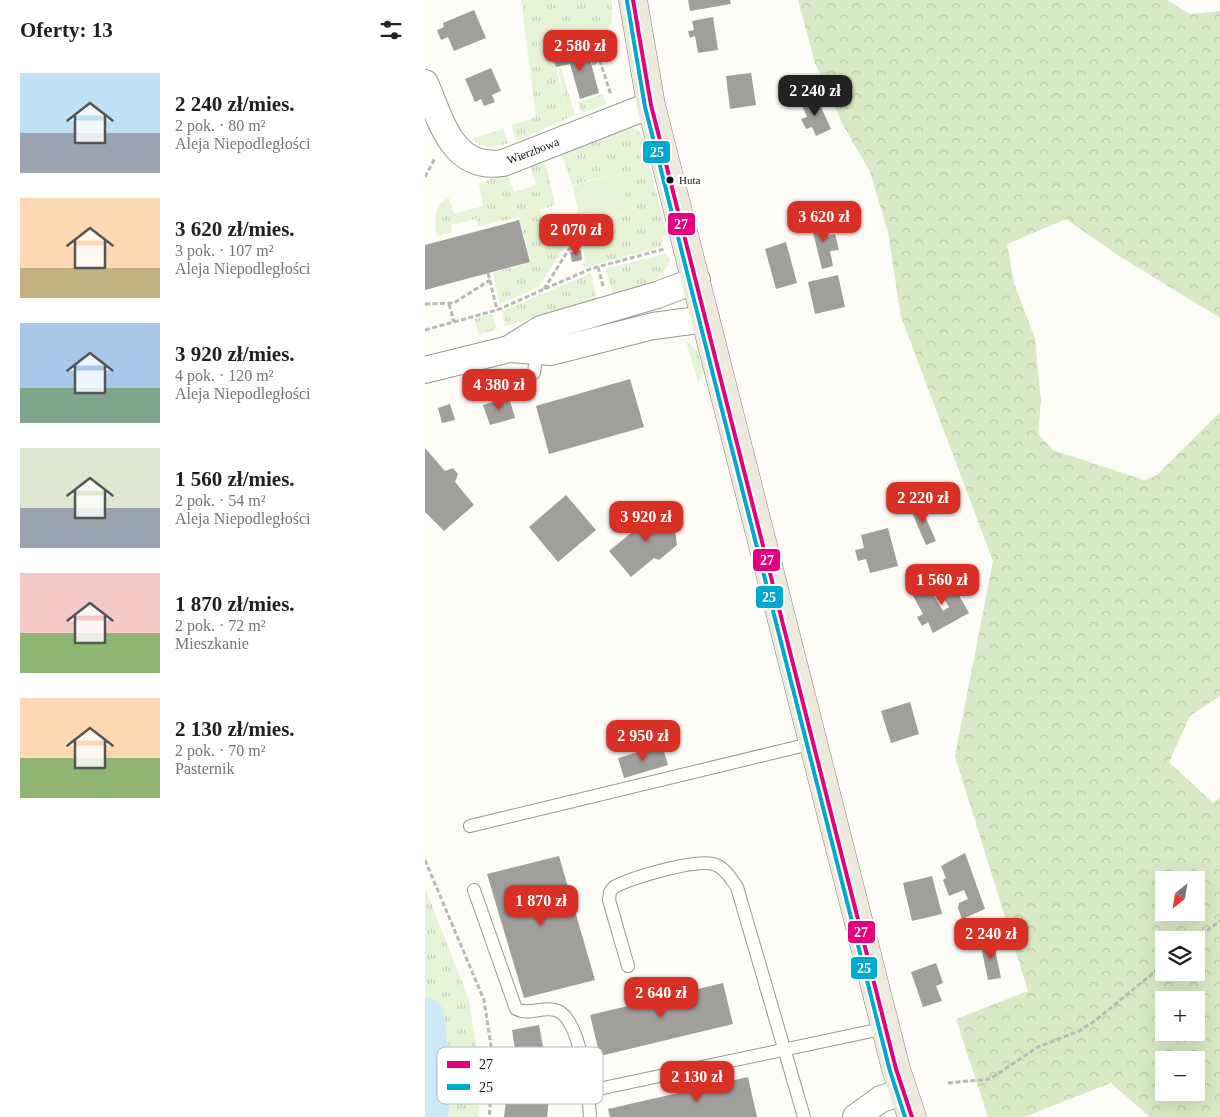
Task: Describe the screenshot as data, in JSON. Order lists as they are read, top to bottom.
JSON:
{
  "streets": {
    "street": ["Wierzbowa"]
  },
  "places": ["Huta"],
  "lines": ["transit line 27", "transit line 25"],
  "legend": ["27", "25"],
  "north": "bottom left",
  "page": {
    "heading": "Oferty: 13",
    "price": [
      "2 580 zł",
      "2 240 zł",
      "3 620 zł",
      "2 070 zł",
      "4 380 zł",
      "2 220 zł",
      "3 920 zł",
      "1 560 zł",
      "2 950 zł",
      "1 870 zł",
      "2 240 zł",
      "2 640 zł",
      "2 130 zł"
    ],
    "list": [
      {
        "name": "2 240 zł/mies.",
        "note": "2 pok. · 80 m² · Aleja Niepodległości"
      },
      {
        "name": "3 620 zł/mies.",
        "note": "3 pok. · 107 m² · Aleja Niepodległości"
      },
      {
        "name": "3 920 zł/mies.",
        "note": "4 pok. · 120 m² · Aleja Niepodległości"
      },
      {
        "name": "1 560 zł/mies.",
        "note": "2 pok. · 54 m² · Aleja Niepodległości"
      },
      {
        "name": "1 870 zł/mies.",
        "note": "2 pok. · 72 m² · Mieszkanie"
      },
      {
        "name": "2 130 zł/mies.",
        "note": "2 pok. · 70 m² · Pasternik"
      }
    ],
    "map_buttons": ["+", "−"]
  }
}
